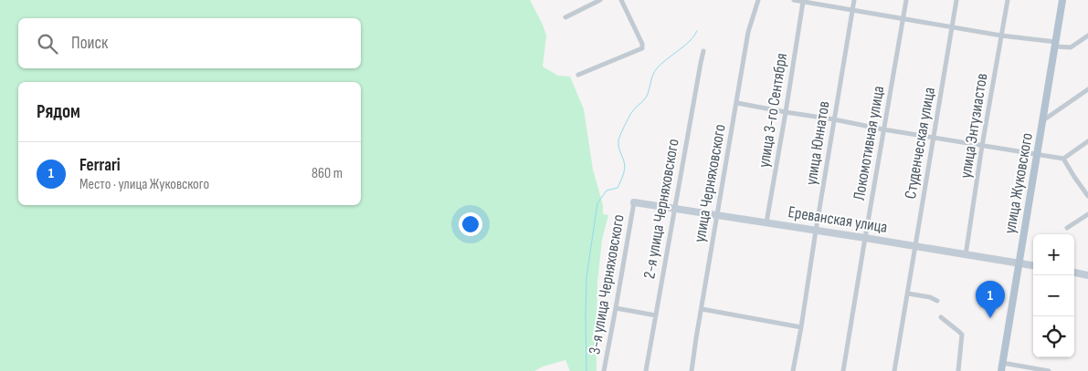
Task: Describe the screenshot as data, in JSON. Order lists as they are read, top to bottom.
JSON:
{
  "streets": {
    "main road": ["улица Жуковского"],
    "street": [
      "улица 3-го Сентября",
      "улица Энтузиастов",
      "улица Юннатов",
      "Локомотивная улица",
      "Студенческая улица",
      "улица Черняховского",
      "2-я улица Черняховского",
      "Ереванская улица",
      "3-я улица Черняховского"
    ]
  },
  "crossings": [
    ["улица 3-го Сентября", "Ереванская улица"],
    ["улица Энтузиастов", "Ереванская улица"],
    ["улица Юннатов", "Ереванская улица"],
    ["Локомотивная улица", "Ереванская улица"],
    ["Студенческая улица", "Ереванская улица"],
    ["улица Черняховского", "Ереванская улица"],
    ["улица Жуковского", "Ереванская улица"],
    ["2-я улица Черняховского", "Ереванская улица"],
    ["Ереванская улица", "3-я улица Черняховского"]
  ],
  "page": {
    "search": "Поиск",
    "heading": "Рядом",
    "list": [
      {
        "mark": "1",
        "name": "Ferrari",
        "note": "Место · улица Жуковского",
        "value": "860 m"
      }
    ],
    "map_buttons": ["+", "−"],
    "pins": "1"
  }
}
